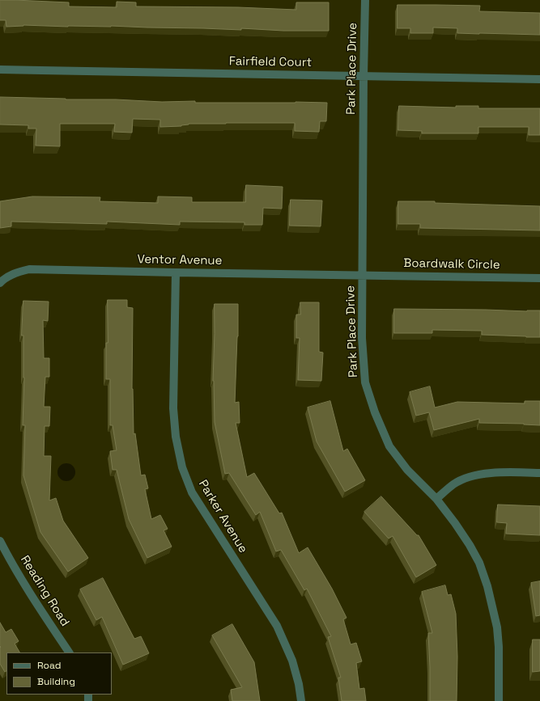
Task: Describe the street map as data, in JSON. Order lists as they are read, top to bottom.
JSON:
{
  "streets": {
    "street": [
      "Fairfield Court",
      "Park Place Drive",
      "Ventor Avenue",
      "Boardwalk Circle",
      "Parker Avenue",
      "Reading Road"
    ]
  },
  "crossings": [
    ["Fairfield Court", "Park Place Drive"],
    ["Park Place Drive", "Ventor Avenue"],
    ["Park Place Drive", "Boardwalk Circle"],
    ["Ventor Avenue", "Boardwalk Circle"],
    ["Ventor Avenue", "Parker Avenue"]
  ],
  "legend": ["Road", "Building"]
}
